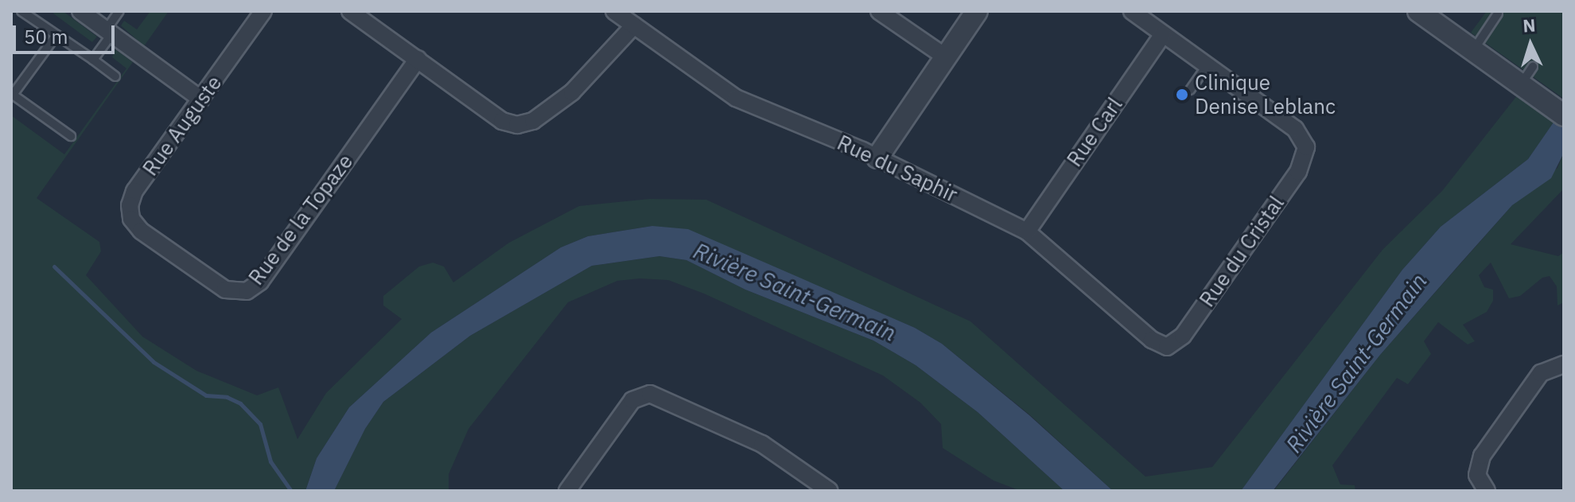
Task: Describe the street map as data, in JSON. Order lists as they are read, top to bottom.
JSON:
{
  "streets": {
    "street": [
      "Rue Auguste",
      "Rue Carl",
      "Rue du Saphir",
      "Rue de la Topaze",
      "Rue du Cristal"
    ]
  },
  "crossings": [
    ["Rue Auguste", "Rue de la Topaze"],
    ["Rue Carl", "Rue du Saphir"],
    ["Rue du Saphir", "Rue du Cristal"]
  ],
  "water": ["Rivière Saint-Germain"],
  "places": ["Clinique Denise Leblanc"],
  "scale_bar": "50 m",
  "north": "top"
}
